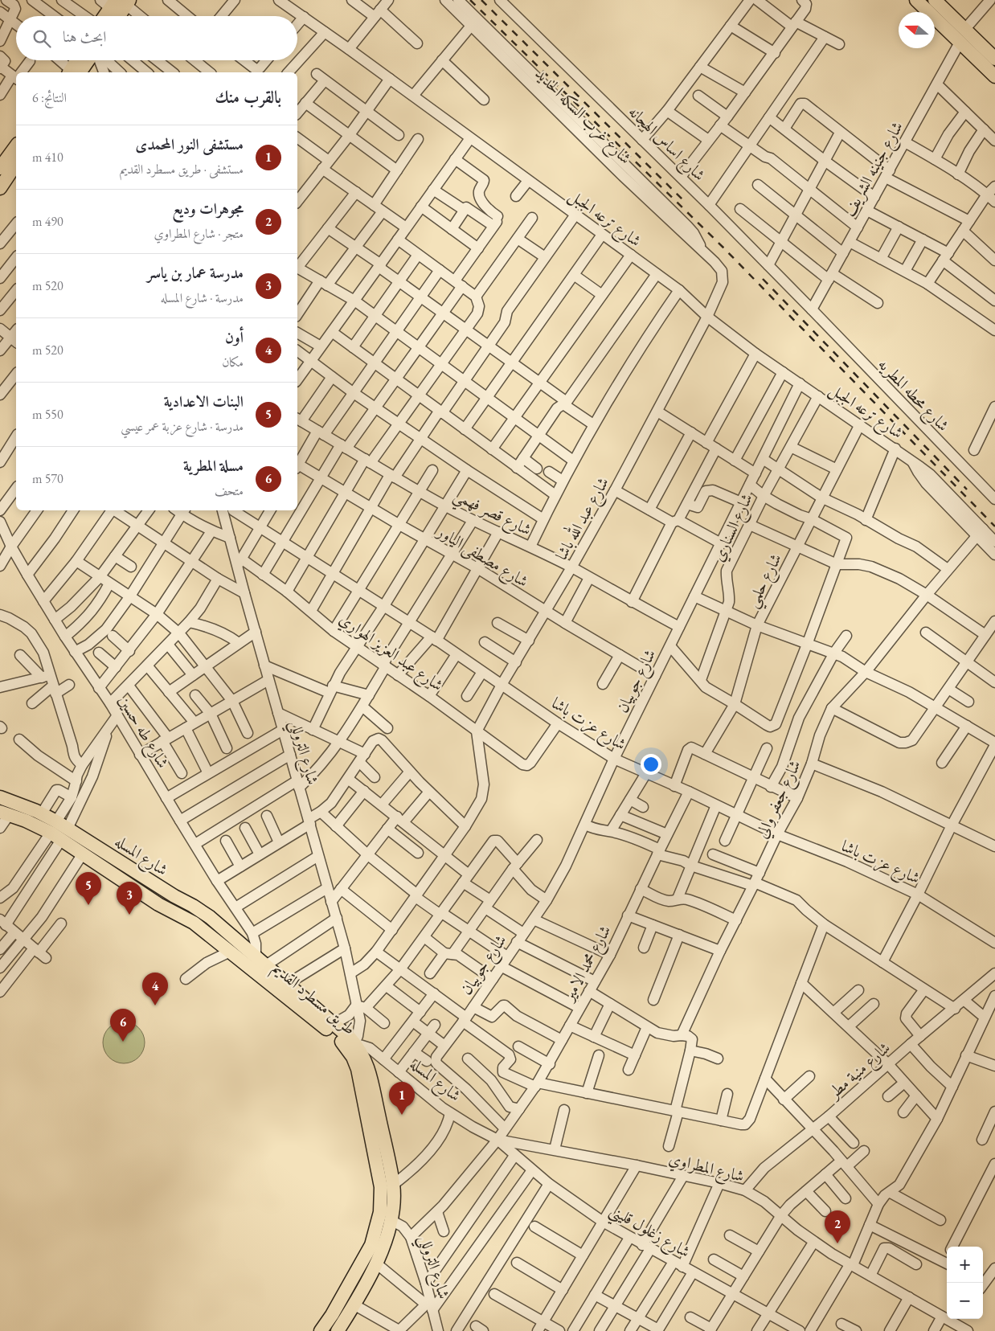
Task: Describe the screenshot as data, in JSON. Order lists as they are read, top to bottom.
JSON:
{
  "streets": {
    "main road": ["شارع المسله", "طريق مسطرد القديم"],
    "street": [
      "شارع غرب السكه الحديد",
      "شارع اساس الهجانه",
      "شارع جنينه الشريف",
      "شارع ترعه الجبل",
      "شارع محطه المطريه",
      "شارع قصر فهمي",
      "شارع عبد الله باشا",
      "شارع السناري",
      "شارع مصطفى الياور",
      "شارع حلمي",
      "شارع عبد العزيز الهواري",
      "شارع جوبيان",
      "شارع عزت باشا",
      "شارع طه حسين",
      "شارع التروللي",
      "شارع جعفر والي",
      "شارع محمد الامير",
      "شارع منية مطر",
      "شارع المطراوي",
      "شارع زغلول قليني"
    ]
  },
  "crossings": [
    ["شارع غرب السكه الحديد", "شارع ترعه الجبل"],
    ["شارع غرب السكه الحديد", "شارع عبد الله باشا"],
    ["شارع اساس الهجانه", "شارع جنينه الشريف"],
    ["شارع اساس الهجانه", "شارع محطه المطريه"],
    ["شارع جنينه الشريف", "شارع محطه المطريه"],
    ["شارع ترعه الجبل", "شارع عبد الله باشا"],
    ["شارع ترعه الجبل", "شارع السناري"],
    ["شارع ترعه الجبل", "شارع حلمي"],
    ["شارع ترعه الجبل", "شارع جوبيان"],
    ["شارع ترعه الجبل", "شارع جعفر والي"],
    ["شارع قصر فهمي", "شارع عبد الله باشا"],
    ["شارع قصر فهمي", "شارع جوبيان"],
    ["شارع عبد الله باشا", "شارع مصطفى الياور"],
    ["شارع عبد الله باشا", "شارع عبد العزيز الهواري"],
    ["شارع عبد الله باشا", "شارع عزت باشا"],
    ["شارع مصطفى الياور", "شارع جوبيان"],
    ["شارع عبد العزيز الهواري", "شارع عزت باشا"],
    ["شارع عبد العزيز الهواري", "شارع التروللي"],
    ["شارع جوبيان", "شارع عزت باشا"],
    ["شارع جوبيان", "شارع محمد الامير"],
    ["شارع عزت باشا", "شارع جعفر والي"],
    ["شارع عزت باشا", "شارع محمد الامير"],
    ["شارع طه حسين", "شارع المسله"],
    ["شارع طه حسين", "طريق مسطرد القديم"],
    ["شارع التروللي", "شارع المسله"],
    ["شارع التروللي", "شارع محمد الامير"],
    ["شارع التروللي", "طريق مسطرد القديم"],
    ["شارع المسله", "شارع محمد الامير"],
    ["شارع المسله", "طريق مسطرد القديم"],
    ["شارع المسله", "شارع المطراوي"],
    ["شارع المسله", "شارع زغلول قليني"],
    ["شارع محمد الامير", "شارع المطراوي"],
    ["شارع محمد الامير", "شارع زغلول قليني"],
    ["شارع منية مطر", "شارع المطراوي"],
    ["شارع المطراوي", "شارع زغلول قليني"]
  ],
  "north": "left",
  "page": {
    "search": "ابحث هنا",
    "heading": ["بالقرب منك", "النتائج: 6"],
    "list": [
      {
        "mark": "1",
        "name": "مستشفى النور المحمدى",
        "note": "مستشفى · طريق مسطرد القديم",
        "value": "410 m"
      },
      {
        "mark": "2",
        "name": "مجوهرات وديع",
        "note": "متجر · شارع المطراوي",
        "value": "490 m"
      },
      {
        "mark": "3",
        "name": "مدرسة عمار بن ياسر",
        "note": "مدرسة · شارع المسله",
        "value": "520 m"
      },
      {
        "mark": "4",
        "name": "أون",
        "note": "مكان",
        "value": "520 m"
      },
      {
        "mark": "5",
        "name": "البنات الاعدادية",
        "note": "مدرسة · شارع عزبة عمر عيسي",
        "value": "550 m"
      },
      {
        "mark": "6",
        "name": "مسلة المطرية",
        "note": "متحف",
        "value": "570 m"
      }
    ],
    "pins": [
      "5",
      "3",
      "4",
      "6",
      "1",
      "2"
    ],
    "map_buttons": ["+", "−"]
  }
}
